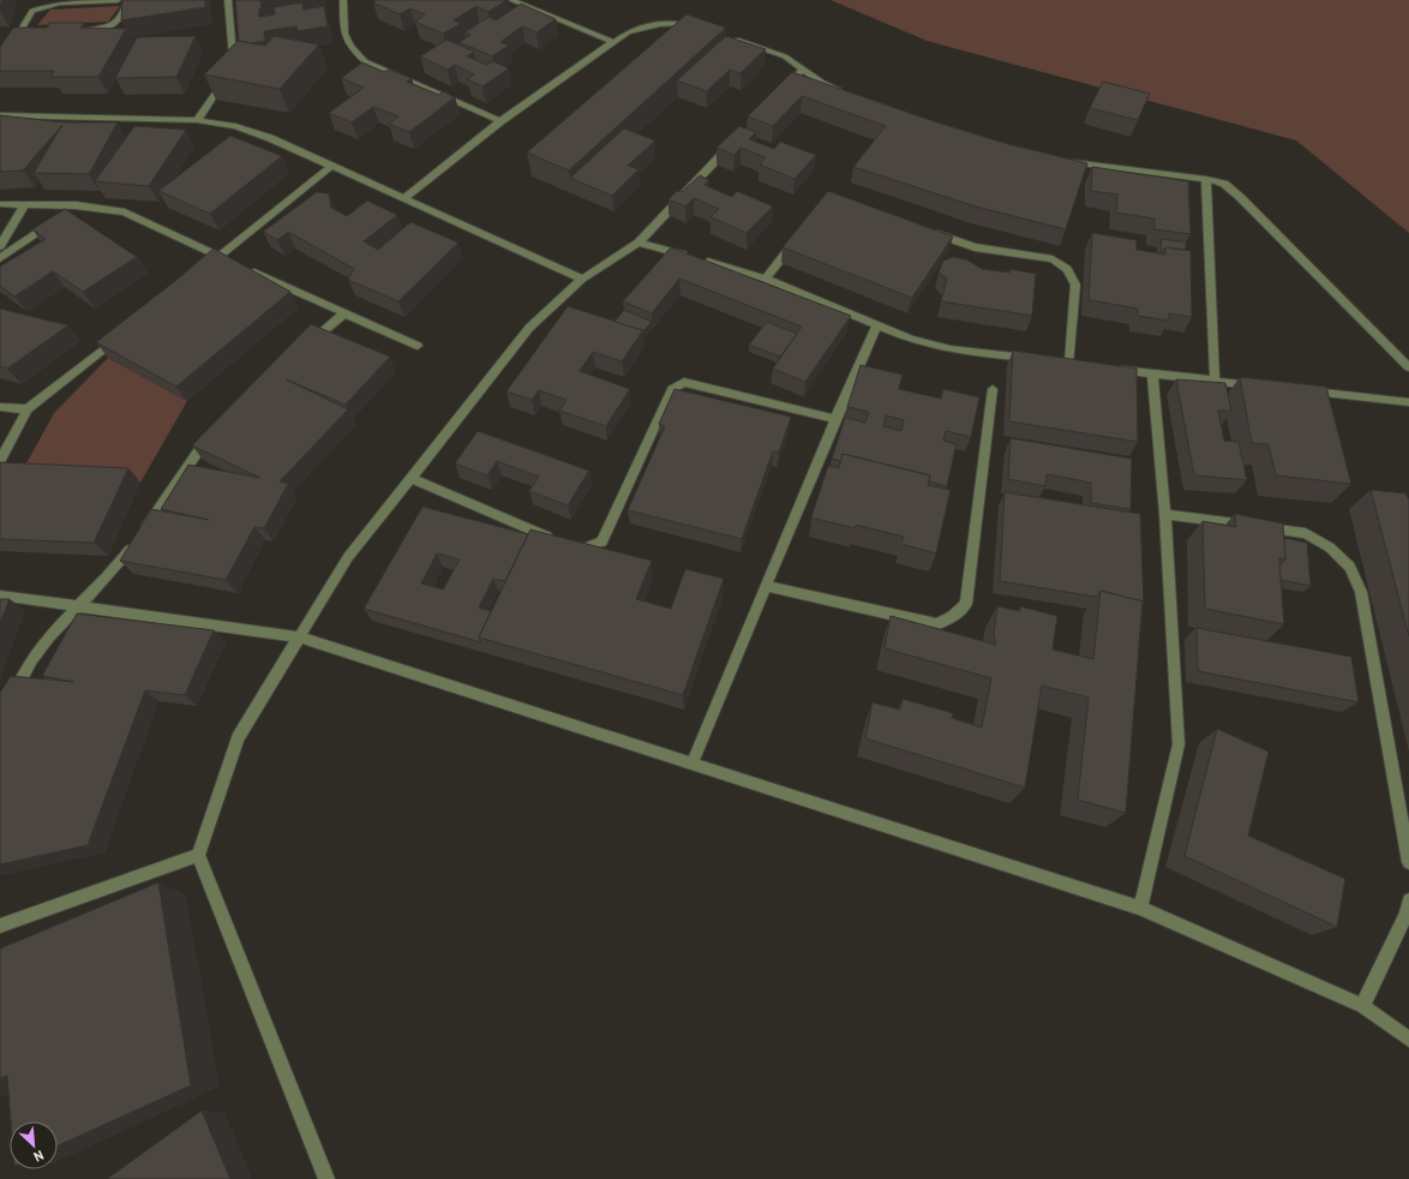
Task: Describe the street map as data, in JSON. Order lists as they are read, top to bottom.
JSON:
{
  "north": "bottom right"
}
